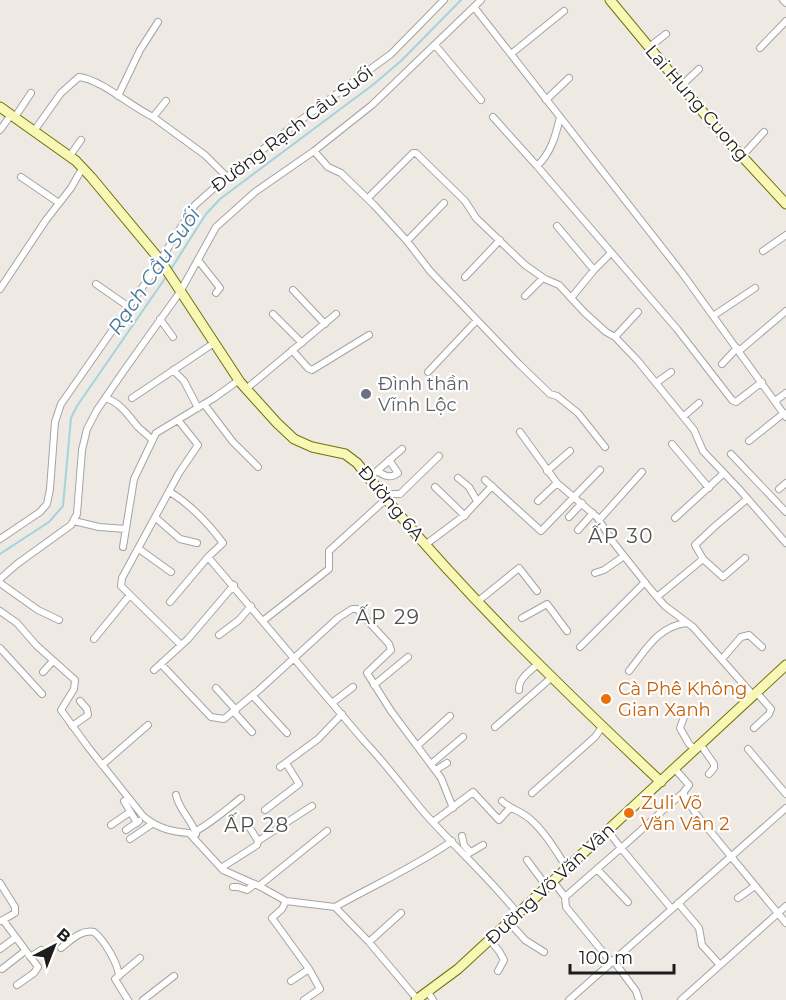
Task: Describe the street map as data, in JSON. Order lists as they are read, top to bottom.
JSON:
{
  "streets": {
    "street": [
      "Lai Hung Cuong",
      "Đường Rạch Cầu Suối",
      "Đường 6A",
      "Đường Võ Văn Vân"
    ]
  },
  "crossings": [
    ["Đường Rạch Cầu Suối", "Đường 6A"],
    ["Đường 6A", "Đường Võ Văn Vân"]
  ],
  "districts": ["ẤP 30", "ẤP 29", "ẤP 28"],
  "water": ["Rạch Cầu Suối"],
  "places": ["Đình thần Vĩnh Lộc", "Cà Phê Không Gian Xanh", "Zuli Võ Văn Vân 2"],
  "scale_bar": "100 m",
  "north": "top right"
}
